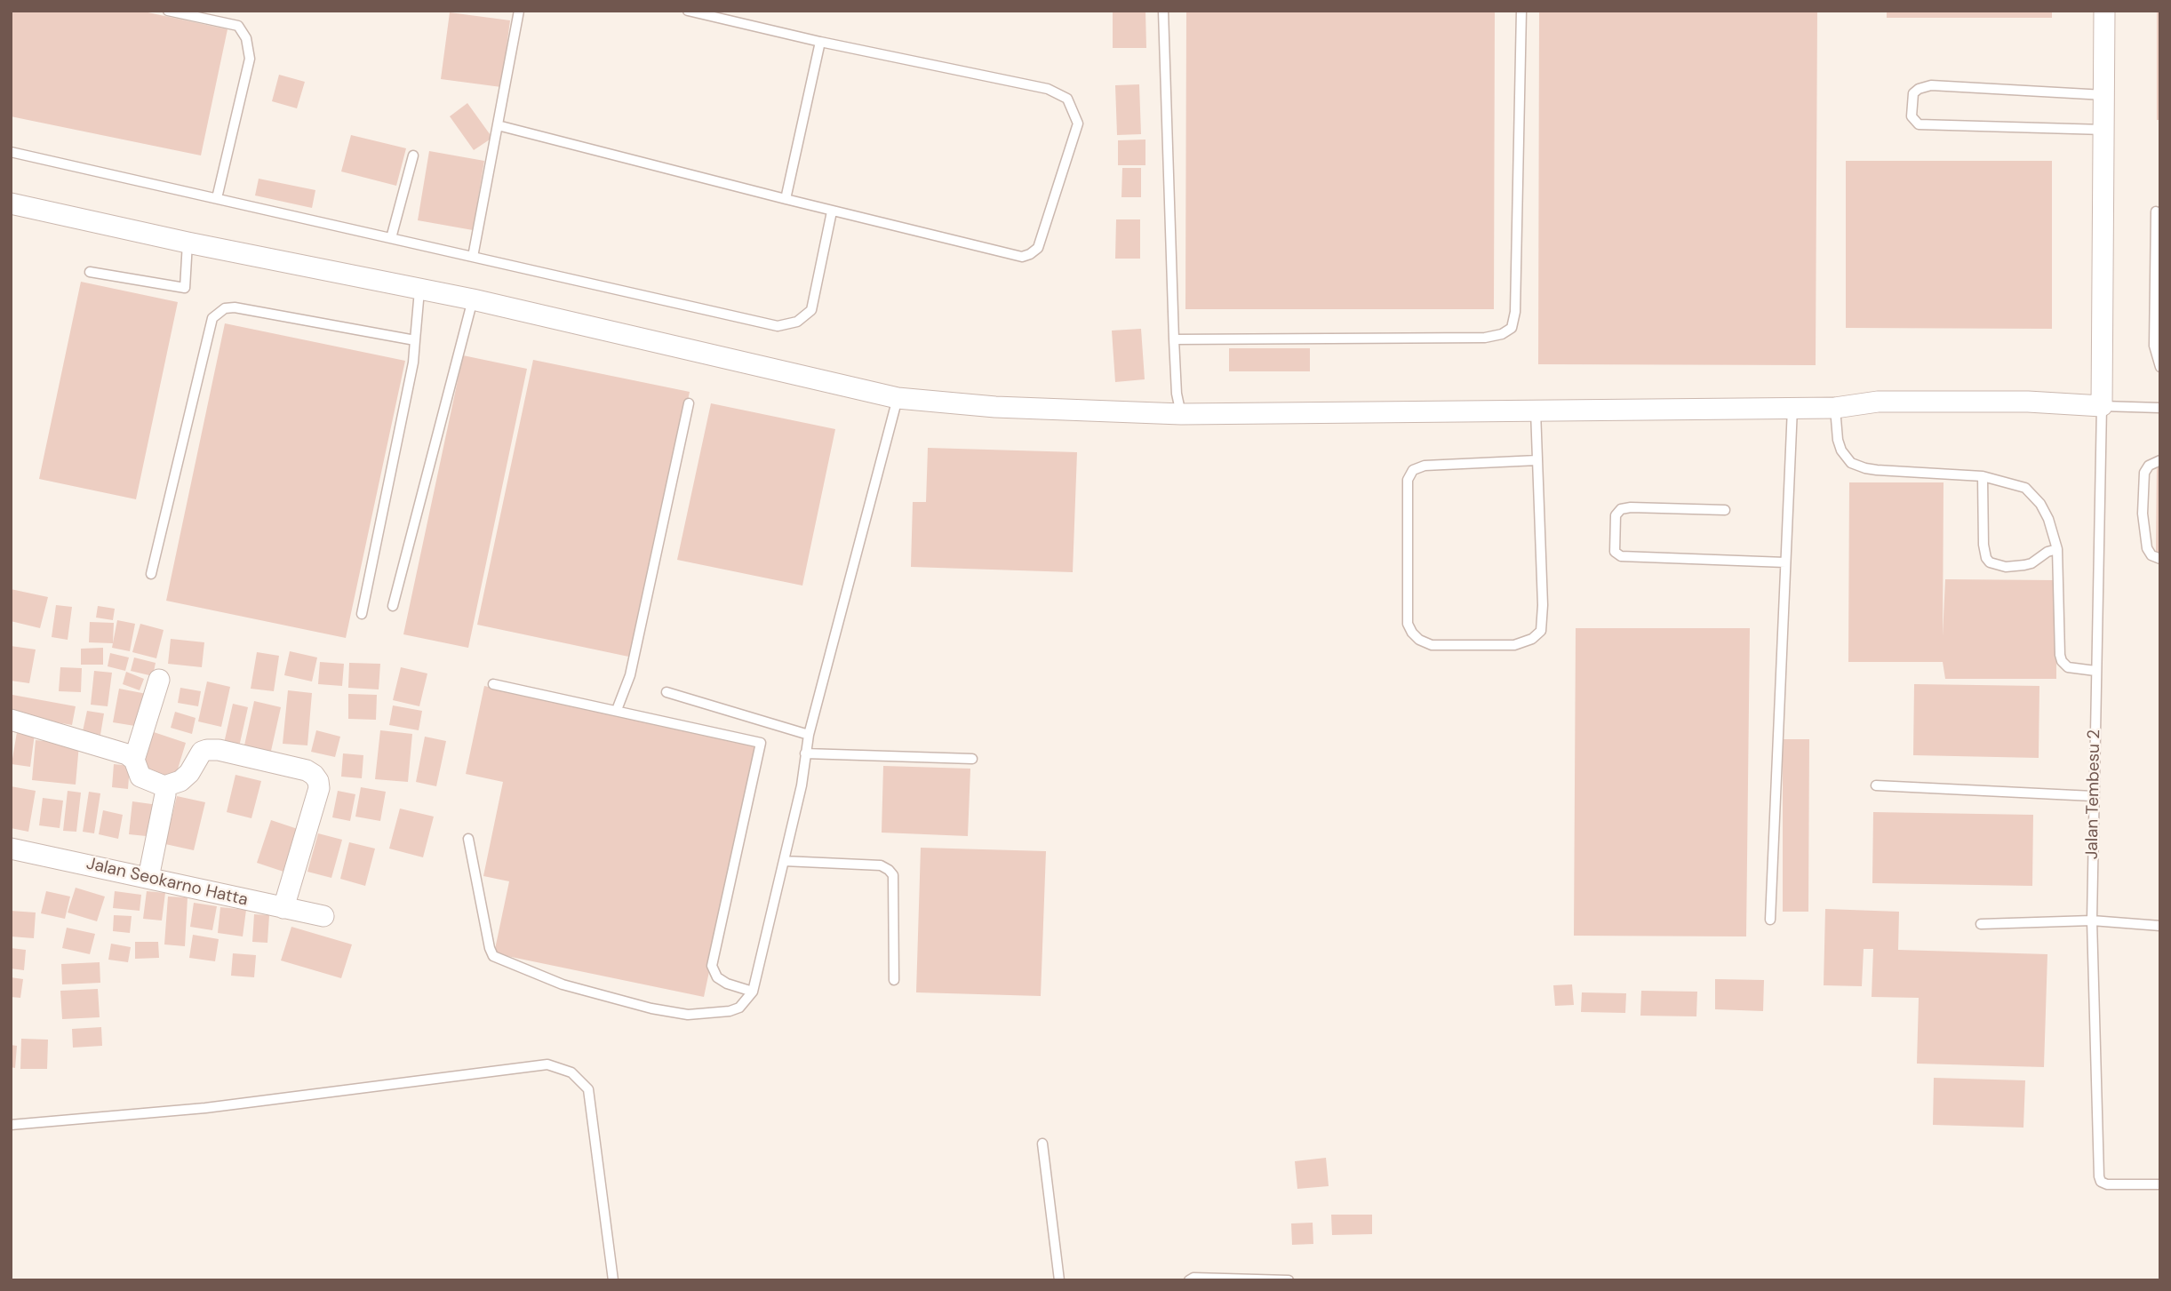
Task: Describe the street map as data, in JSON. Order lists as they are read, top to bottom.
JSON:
{
  "streets": {
    "street": ["Jalan Seokarno Hatta"],
    "lane": ["Jalan Tembesu 2"]
  }
}
